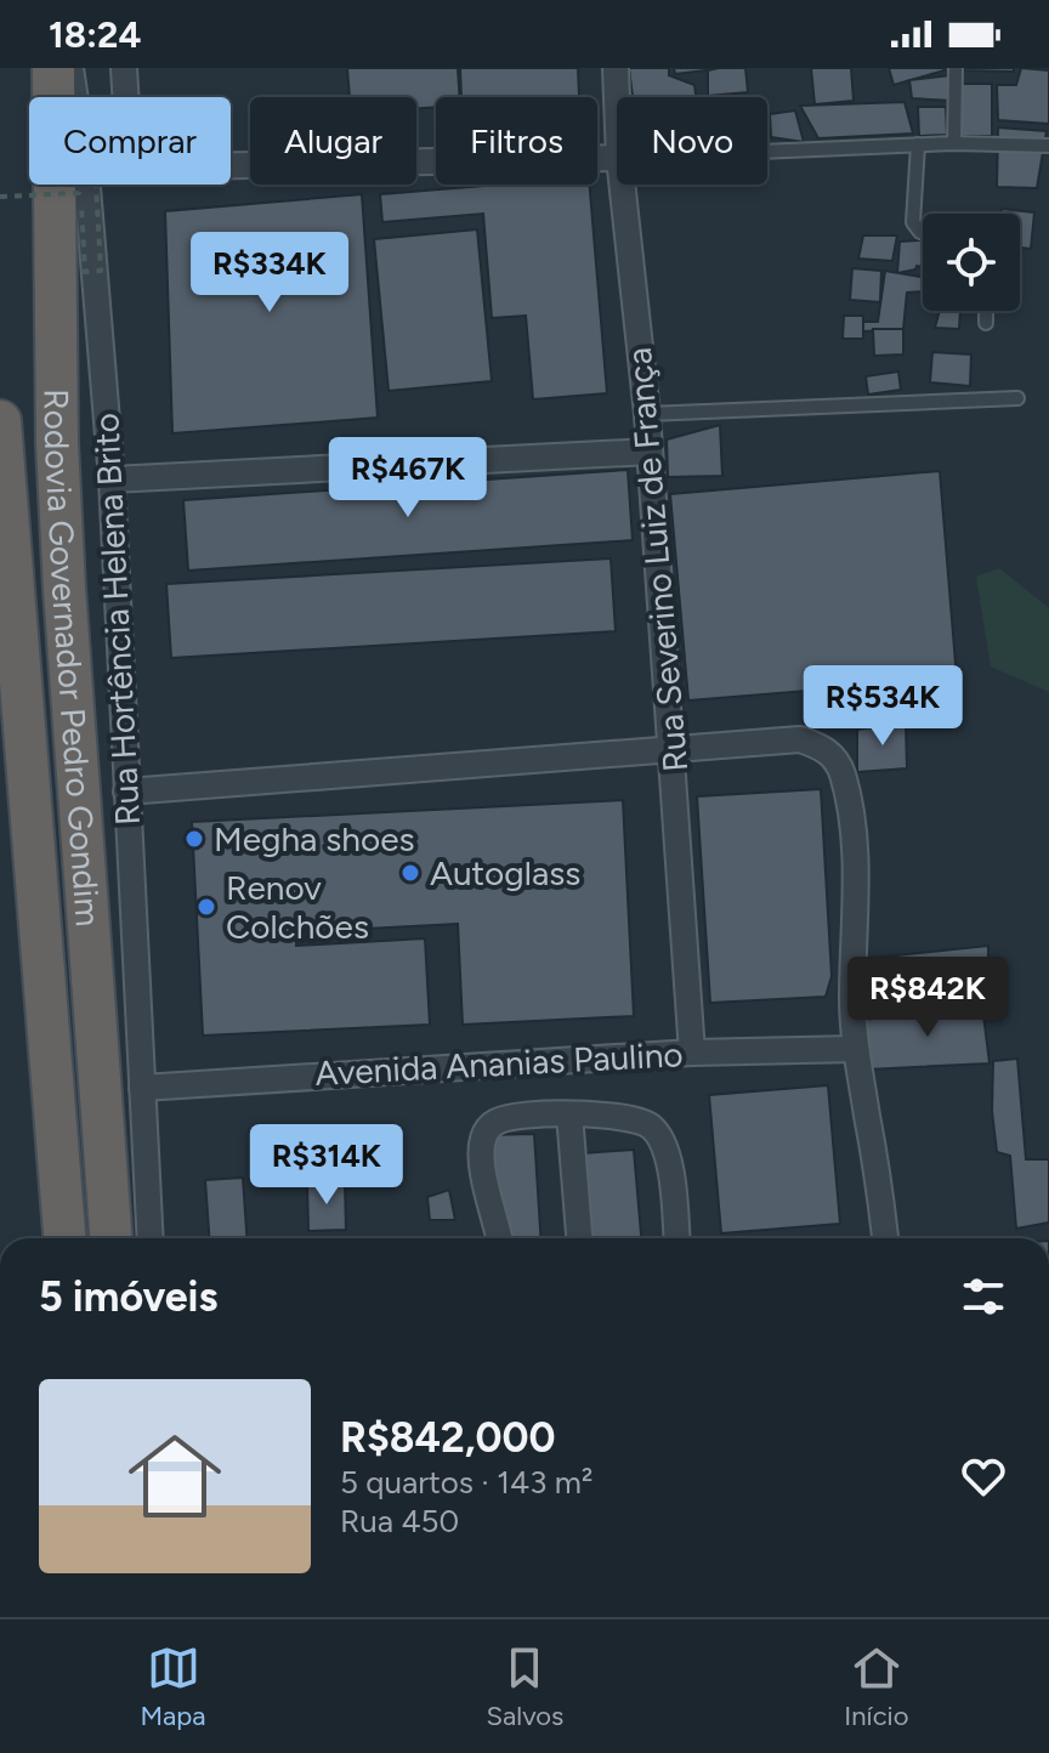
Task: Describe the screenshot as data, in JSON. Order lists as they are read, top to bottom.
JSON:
{
  "streets": {
    "highway": ["Rodovia Governador Pedro Gondim"],
    "street": ["Rua Severino Luiz de França", "Rua Hortência Helena Brito", "Avenida Ananias Paulino"]
  },
  "crossings": [
    ["Rua Severino Luiz de França", "Avenida Ananias Paulino"],
    ["Rua Hortência Helena Brito", "Avenida Ananias Paulino"]
  ],
  "places": ["Megha shoes", "Autoglass", "Renov Colchões"],
  "page": {
    "status": "18:24",
    "chip": [
      "Comprar",
      "Alugar",
      "Filtros",
      "Novo"
    ],
    "price": [
      "R$334K",
      "R$467K",
      "R$534K",
      "R$842K",
      "R$314K"
    ],
    "heading": "5 imóveis",
    "list": [
      {
        "name": "R$842,000",
        "note": "5 quartos · 143 m² · Rua 450"
      }
    ],
    "tabs": ["Mapa", "Salvos", "Início"]
  }
}
